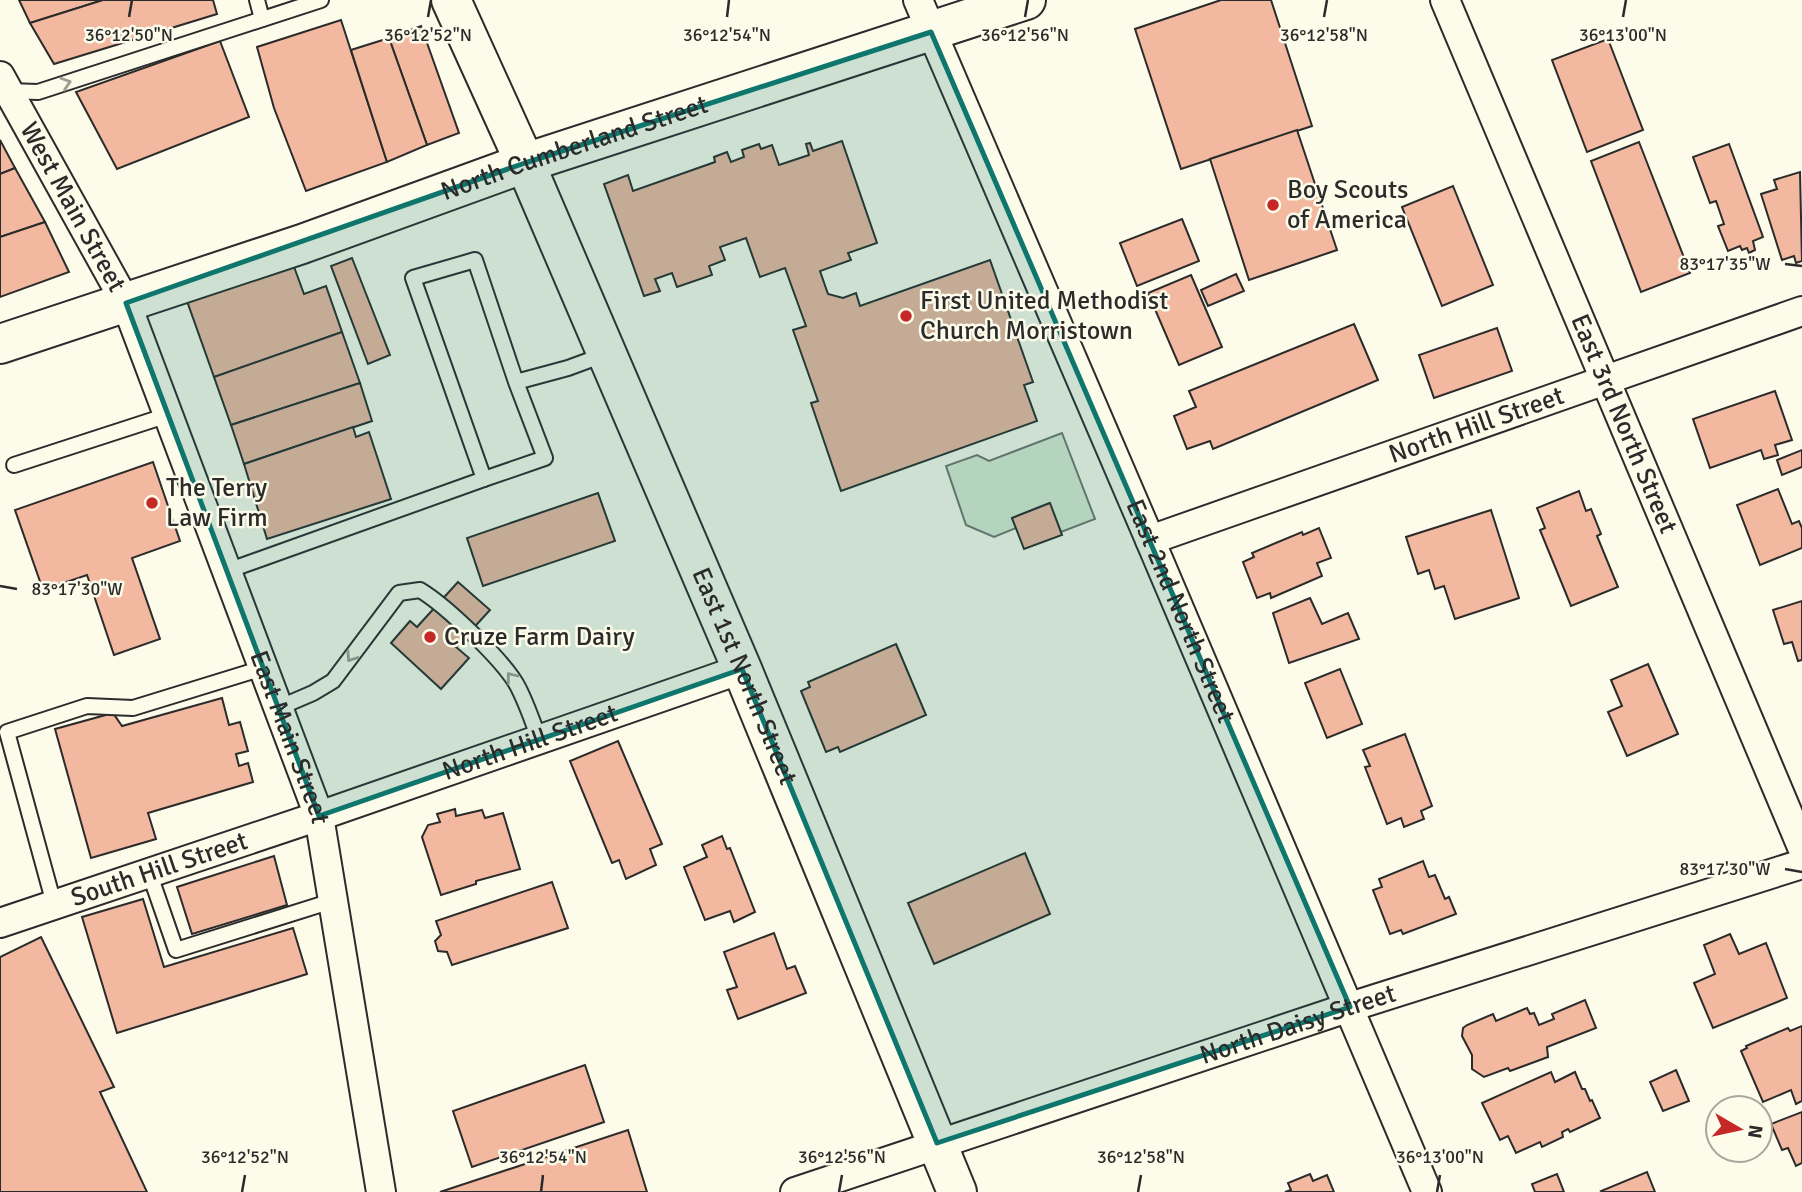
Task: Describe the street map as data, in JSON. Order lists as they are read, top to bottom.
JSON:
{
  "streets": {
    "main road": ["North Cumberland Street", "East 1st North Street"],
    "street": [
      "West Main Street",
      "East 3rd North Street",
      "North Hill Street",
      "East 2nd North Street",
      "East Main Street",
      "South Hill Street",
      "North Daisy Street"
    ]
  },
  "crossings": [
    ["North Cumberland Street", "West Main Street"],
    ["North Cumberland Street", "East 2nd North Street"],
    ["North Cumberland Street", "East 1st North Street"],
    ["North Cumberland Street", "East Main Street"],
    ["West Main Street", "East Main Street"],
    ["East 3rd North Street", "North Hill Street"],
    ["North Hill Street", "East 2nd North Street"],
    ["North Hill Street", "East 1st North Street"],
    ["North Hill Street", "East Main Street"],
    ["North Hill Street", "South Hill Street"],
    ["East 2nd North Street", "North Daisy Street"],
    ["East 1st North Street", "North Daisy Street"],
    ["East Main Street", "South Hill Street"]
  ],
  "places": [
    "Boy Scouts of America",
    "First United Methodist Church Morristown",
    "The Terry Law Firm",
    "Cruze Farm Dairy"
  ],
  "north": "right",
  "coordinates": [
    "36°12'50\"N",
    "36°12'52\"N",
    "36°12'54\"N",
    "36°12'56\"N",
    "36°12'58\"N",
    "36°13'00\"N",
    "83°17'35\"W",
    "83°17'30\"W"
  ]
}
